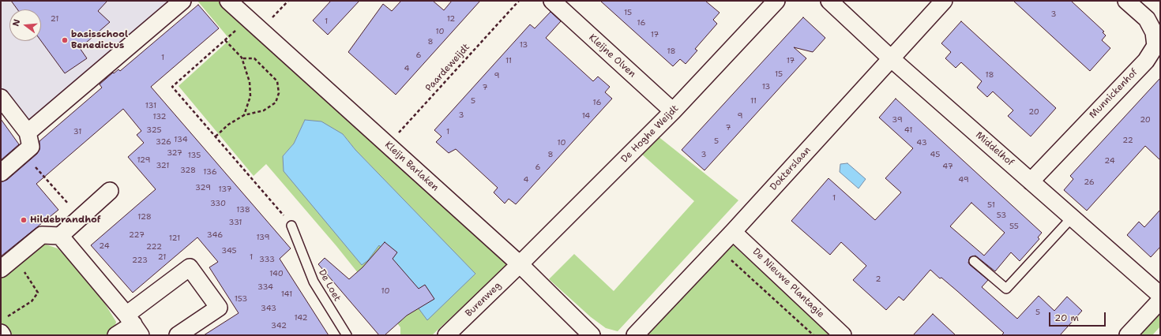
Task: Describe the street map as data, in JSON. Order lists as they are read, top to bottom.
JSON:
{
  "streets": {
    "street": [
      "Kleijne Olven",
      "Munnickenhof",
      "De Hoghe Weijdt",
      "Middelhof",
      "Kleijn Barlaken",
      "Dokterslaan",
      "De Nieuwe Plantagie",
      "Burenweg"
    ],
    "lane": ["De Loet"],
    "path": ["Paardeweijdt"]
  },
  "crossings": [
    ["Kleijne Olven", "De Hoghe Weijdt"],
    ["Paardeweijdt", "Kleijn Barlaken"],
    ["Munnickenhof", "Middelhof"],
    ["De Hoghe Weijdt", "Kleijn Barlaken"],
    ["De Hoghe Weijdt", "Burenweg"],
    ["Middelhof", "Dokterslaan"],
    ["Kleijn Barlaken", "Burenweg"],
    ["Dokterslaan", "De Nieuwe Plantagie"]
  ],
  "places": ["basisschool Benedictus", "Hildebrandhof"],
  "house_numbers": [
    "15",
    "3",
    "21",
    "12",
    "1",
    "16",
    "10",
    "17",
    "8",
    "13",
    "18",
    "6",
    "1",
    "11",
    "17",
    "4",
    "15",
    "18",
    "9",
    "13",
    "7",
    "5",
    "11",
    "16",
    "131",
    "20",
    "3",
    "14",
    "9",
    "132",
    "39",
    "20",
    "7",
    "325",
    "41",
    "31",
    "1",
    "134",
    "22",
    "5",
    "326",
    "10",
    "43",
    "327",
    "8",
    "3",
    "45",
    "135",
    "129",
    "24",
    "321",
    "47",
    "6",
    "328",
    "136",
    "4",
    "49",
    "26",
    "329",
    "137",
    "1",
    "330",
    "51",
    "138",
    "53",
    "128",
    "331",
    "55",
    "227",
    "346",
    "139",
    "121",
    "24",
    "222",
    "345",
    "21",
    "1",
    "333",
    "223",
    "140",
    "2",
    "334",
    "10",
    "141",
    "153",
    "343",
    "5",
    "142",
    "342"
  ],
  "scale_bar": "20 m",
  "north": "left"
}
